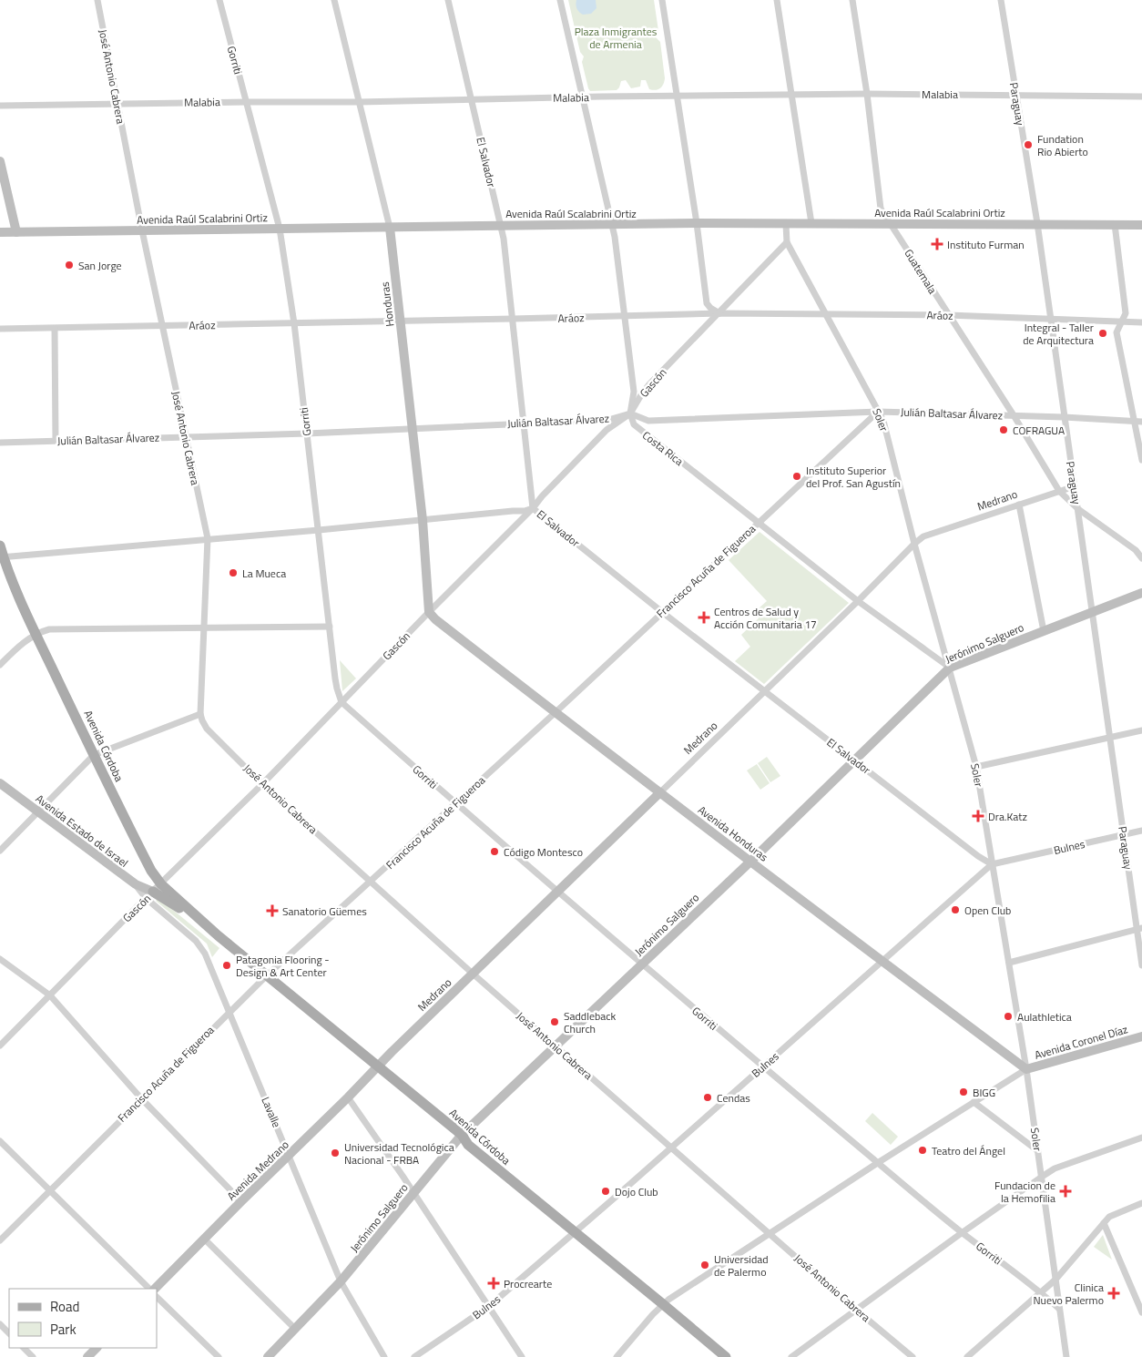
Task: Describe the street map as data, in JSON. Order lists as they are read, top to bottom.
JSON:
{
  "streets": {
    "main road": [
      "Avenida Raúl Scalabrini Ortiz",
      "Honduras",
      "Medrano",
      "Jerónimo Salguero",
      "Avenida Córdoba",
      "Avenida Estado de Israel",
      "Avenida Honduras",
      "Avenida Coronel Díaz",
      "Avenida Medrano"
    ],
    "street": [
      "Gorriti",
      "José Antonio Cabrera",
      "Malabia",
      "Paraguay",
      "El Salvador",
      "Guatemala",
      "Aráoz",
      "Gascón",
      "Julián Baltasar Álvarez",
      "Soler",
      "Costa Rica",
      "Francisco Acuña de Figueroa",
      "Bulnes",
      "Lavalle"
    ]
  },
  "crossings": [
    ["Gorriti", "Malabia"],
    ["Gorriti", "Avenida Raúl Scalabrini Ortiz"],
    ["Gorriti", "Aráoz"],
    ["Gorriti", "Gascón"],
    ["Gorriti", "Julián Baltasar Álvarez"],
    ["Gorriti", "Soler"],
    ["Gorriti", "Medrano"],
    ["Gorriti", "Francisco Acuña de Figueroa"],
    ["Gorriti", "Jerónimo Salguero"],
    ["Gorriti", "Bulnes"],
    ["José Antonio Cabrera", "Malabia"],
    ["José Antonio Cabrera", "Avenida Raúl Scalabrini Ortiz"],
    ["José Antonio Cabrera", "Aráoz"],
    ["José Antonio Cabrera", "Gascón"],
    ["José Antonio Cabrera", "Julián Baltasar Álvarez"],
    ["José Antonio Cabrera", "Medrano"],
    ["José Antonio Cabrera", "Francisco Acuña de Figueroa"],
    ["José Antonio Cabrera", "Jerónimo Salguero"],
    ["José Antonio Cabrera", "Bulnes"],
    ["Malabia", "Paraguay"],
    ["Malabia", "El Salvador"],
    ["Malabia", "Guatemala"],
    ["Malabia", "Honduras"],
    ["Paraguay", "Avenida Raúl Scalabrini Ortiz"],
    ["Paraguay", "Guatemala"],
    ["Paraguay", "Aráoz"],
    ["Paraguay", "Julián Baltasar Álvarez"],
    ["Paraguay", "Medrano"],
    ["Paraguay", "Jerónimo Salguero"],
    ["Paraguay", "Bulnes"],
    ["El Salvador", "Avenida Raúl Scalabrini Ortiz"],
    ["El Salvador", "Aráoz"],
    ["El Salvador", "Gascón"],
    ["El Salvador", "Julián Baltasar Álvarez"],
    ["El Salvador", "Soler"],
    ["El Salvador", "Medrano"],
    ["El Salvador", "Francisco Acuña de Figueroa"],
    ["El Salvador", "Jerónimo Salguero"],
    ["El Salvador", "Bulnes"],
    ["Avenida Raúl Scalabrini Ortiz", "Guatemala"],
    ["Avenida Raúl Scalabrini Ortiz", "Honduras"],
    ["Avenida Raúl Scalabrini Ortiz", "Soler"],
    ["Guatemala", "Aráoz"],
    ["Guatemala", "Julián Baltasar Álvarez"],
    ["Guatemala", "Medrano"],
    ["Honduras", "Aráoz"],
    ["Honduras", "Gascón"],
    ["Honduras", "Julián Baltasar Álvarez"],
    ["Honduras", "Avenida Honduras"],
    ["Aráoz", "Gascón"],
    ["Aráoz", "Soler"],
    ["Gascón", "Julián Baltasar Álvarez"],
    ["Gascón", "Soler"],
    ["Gascón", "Costa Rica"],
    ["Gascón", "Avenida Córdoba"],
    ["Gascón", "Avenida Estado de Israel"],
    ["Gascón", "Avenida Honduras"],
    ["Gascón", "Lavalle"],
    ["Julián Baltasar Álvarez", "Soler"],
    ["Julián Baltasar Álvarez", "Costa Rica"],
    ["Julián Baltasar Álvarez", "Francisco Acuña de Figueroa"],
    ["Soler", "Costa Rica"],
    ["Soler", "Medrano"],
    ["Soler", "Francisco Acuña de Figueroa"],
    ["Soler", "Jerónimo Salguero"],
    ["Soler", "Avenida Honduras"],
    ["Soler", "Bulnes"],
    ["Soler", "Avenida Coronel Díaz"],
    ["Costa Rica", "Medrano"],
    ["Costa Rica", "Francisco Acuña de Figueroa"],
    ["Costa Rica", "Jerónimo Salguero"],
    ["Medrano", "Avenida Córdoba"],
    ["Medrano", "Avenida Honduras"],
    ["Medrano", "Avenida Medrano"],
    ["Francisco Acuña de Figueroa", "Avenida Córdoba"],
    ["Francisco Acuña de Figueroa", "Avenida Honduras"],
    ["Francisco Acuña de Figueroa", "Lavalle"],
    ["Jerónimo Salguero", "Avenida Córdoba"],
    ["Jerónimo Salguero", "Avenida Honduras"],
    ["Jerónimo Salguero", "Lavalle"],
    ["Avenida Córdoba", "Avenida Estado de Israel"],
    ["Avenida Córdoba", "Bulnes"],
    ["Avenida Córdoba", "Lavalle"],
    ["Avenida Córdoba", "Avenida Medrano"],
    ["Avenida Estado de Israel", "Lavalle"],
    ["Avenida Honduras", "Bulnes"],
    ["Avenida Honduras", "Avenida Coronel Díaz"],
    ["Lavalle", "Avenida Medrano"]
  ],
  "parks": ["Plaza Inmigrantes de Armenia"],
  "places": {
    "other": [
      "Fundation Rio Abierto",
      "San Jorge",
      "Integral - Taller de Arquitectura",
      "COFRAGUA",
      "Instituto Superior del Prof. San Agustín",
      "La Mueca",
      "Código Montesco",
      "Open Club",
      "Patagonia Flooring - Design & Art Center",
      "Aulathletica",
      "Saddleback Church",
      "BIGG",
      "Cendas",
      "Teatro del Ángel",
      "Universidad Tecnológica Nacional - FRBA",
      "Dojo Club",
      "Universidad de Palermo"
    ],
    "health": [
      "Instituto Furman",
      "Centros de Salud y Acción Comunitaria 17",
      "Dra.Katz",
      "Sanatorio Güemes",
      "Fundacion de la Hemofilia",
      "Procrearte",
      "Clinica Nuevo Palermo"
    ]
  },
  "legend": ["Road", "Park"]
}
